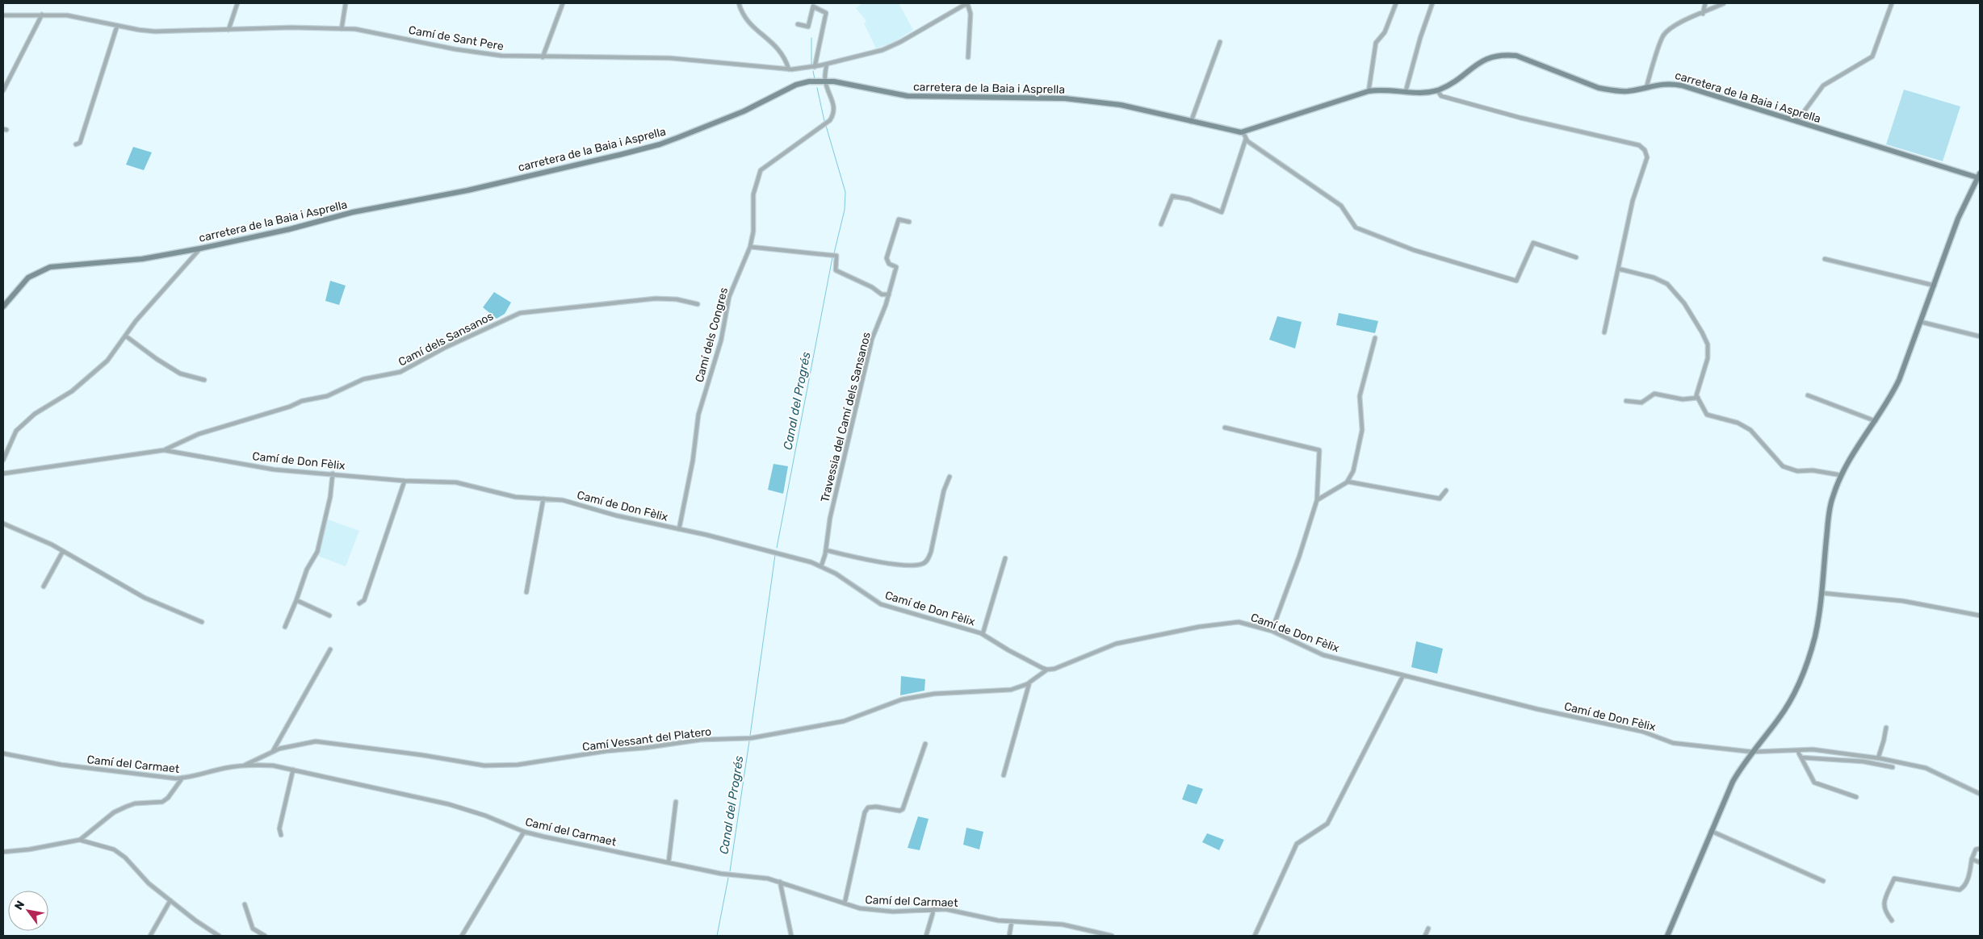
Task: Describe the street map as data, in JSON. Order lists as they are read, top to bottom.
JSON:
{
  "streets": {
    "main road": ["carretera de la Baia i Asprella"],
    "street": [
      "Camí de Sant Pere",
      "Camí dels Congres",
      "Camí dels Sansanos",
      "Travessia del Camí dels Sansanos",
      "Camí de Don Fèlix",
      "Camí Vessant del Platero",
      "Camí del Carmaet"
    ]
  },
  "crossings": [
    ["Camí de Sant Pere", "Camí dels Congres"],
    ["carretera de la Baia i Asprella", "Camí dels Congres"],
    ["Camí dels Congres", "Camí de Don Fèlix"],
    ["Camí dels Sansanos", "Camí de Don Fèlix"],
    ["Travessia del Camí dels Sansanos", "Camí de Don Fèlix"],
    ["Camí de Don Fèlix", "Camí Vessant del Platero"],
    ["Camí Vessant del Platero", "Camí del Carmaet"]
  ],
  "water": ["Canal del Progrés"],
  "north": "top left"
}
